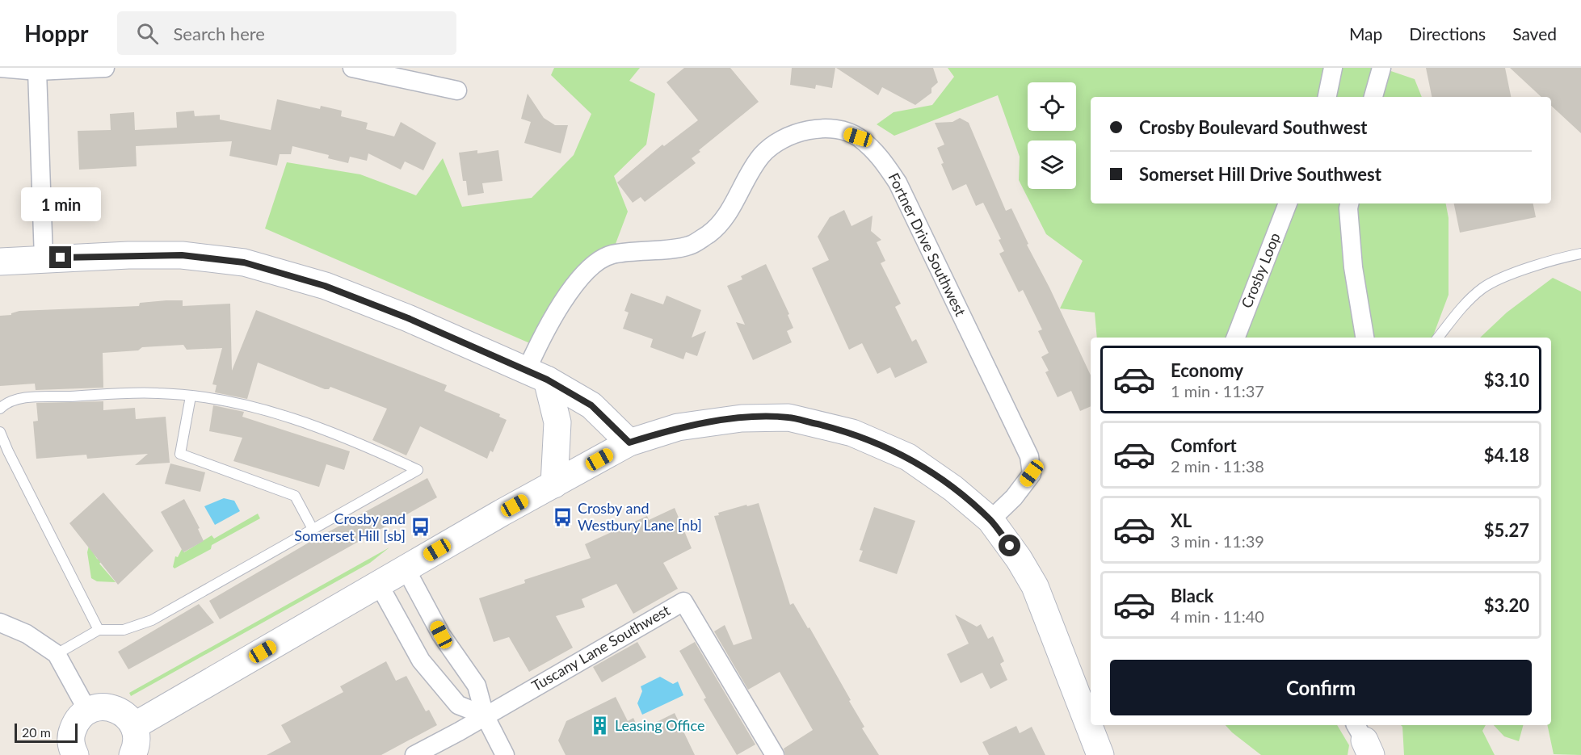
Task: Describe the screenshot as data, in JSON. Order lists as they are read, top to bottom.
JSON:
{
  "streets": {
    "street": ["Fortner Drive Southwest", "Crosby Loop", "Tuscany Lane Southwest"]
  },
  "places": {
    "bus stop": ["Crosby and Westbury Lane [nb]", "Crosby and Somerset Hill [sb]"],
    "building": ["Leasing Office"]
  },
  "scale_bar": "20 m",
  "page": {
    "header": "Hoppr",
    "search": "Search here",
    "nav": ["Map", "Directions", "Saved"],
    "banner": ["Crosby Boulevard Southwest", "Somerset Hill Drive Southwest"],
    "bubble": "1 min",
    "list": [
      {
        "name": "Economy",
        "note": "1 min · 11:37",
        "value": "$3.10"
      },
      {
        "name": "Comfort",
        "note": "2 min · 11:38",
        "value": "$4.18"
      },
      {
        "name": "XL",
        "note": "3 min · 11:39",
        "value": "$5.27"
      },
      {
        "name": "Black",
        "note": "4 min · 11:40",
        "value": "$3.20"
      }
    ],
    "buttons": "Confirm",
    "scale": "20 m"
  }
}
